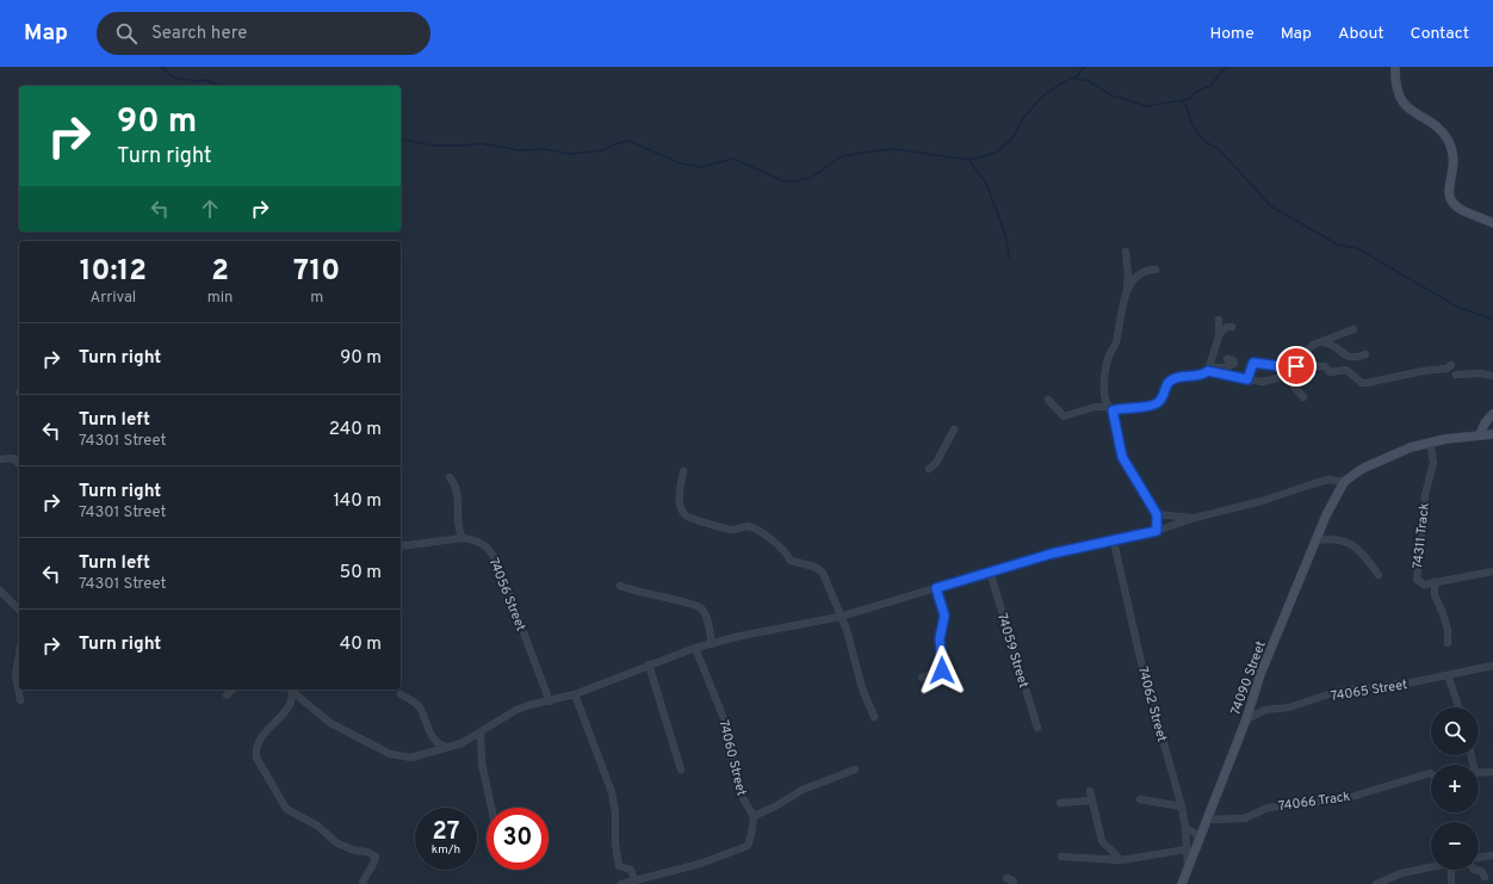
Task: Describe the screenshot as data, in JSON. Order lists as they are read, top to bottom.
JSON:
{
  "streets": {
    "street": [
      "74311 Track",
      "74056 Street",
      "74059 Street",
      "74090 Street",
      "74065 Street",
      "74062 Street",
      "74060 Street",
      "74066 Track"
    ]
  },
  "crossings": [
    ["74090 Street", "74065 Street"],
    ["74090 Street", "74062 Street"],
    ["74090 Street", "74066 Track"]
  ],
  "page": {
    "header": "Map",
    "search": "Search here",
    "nav": [
      "Home",
      "Map",
      "About",
      "Contact"
    ],
    "turn": ["90 m", "Turn right"],
    "eta": [
      "10:12",
      "Arrival",
      "2",
      "min",
      "710",
      "m"
    ],
    "list": [
      {
        "name": "Turn right",
        "value": "90 m"
      },
      {
        "name": "Turn left",
        "note": "74301 Street",
        "value": "240 m"
      },
      {
        "name": "Turn right",
        "note": "74301 Street",
        "value": "140 m"
      },
      {
        "name": "Turn left",
        "note": "74301 Street",
        "value": "50 m"
      },
      {
        "name": "Turn right",
        "value": "40 m"
      }
    ],
    "map_buttons": ["+", "−"],
    "speed": "27 km/h",
    "limit": "30"
  }
}
